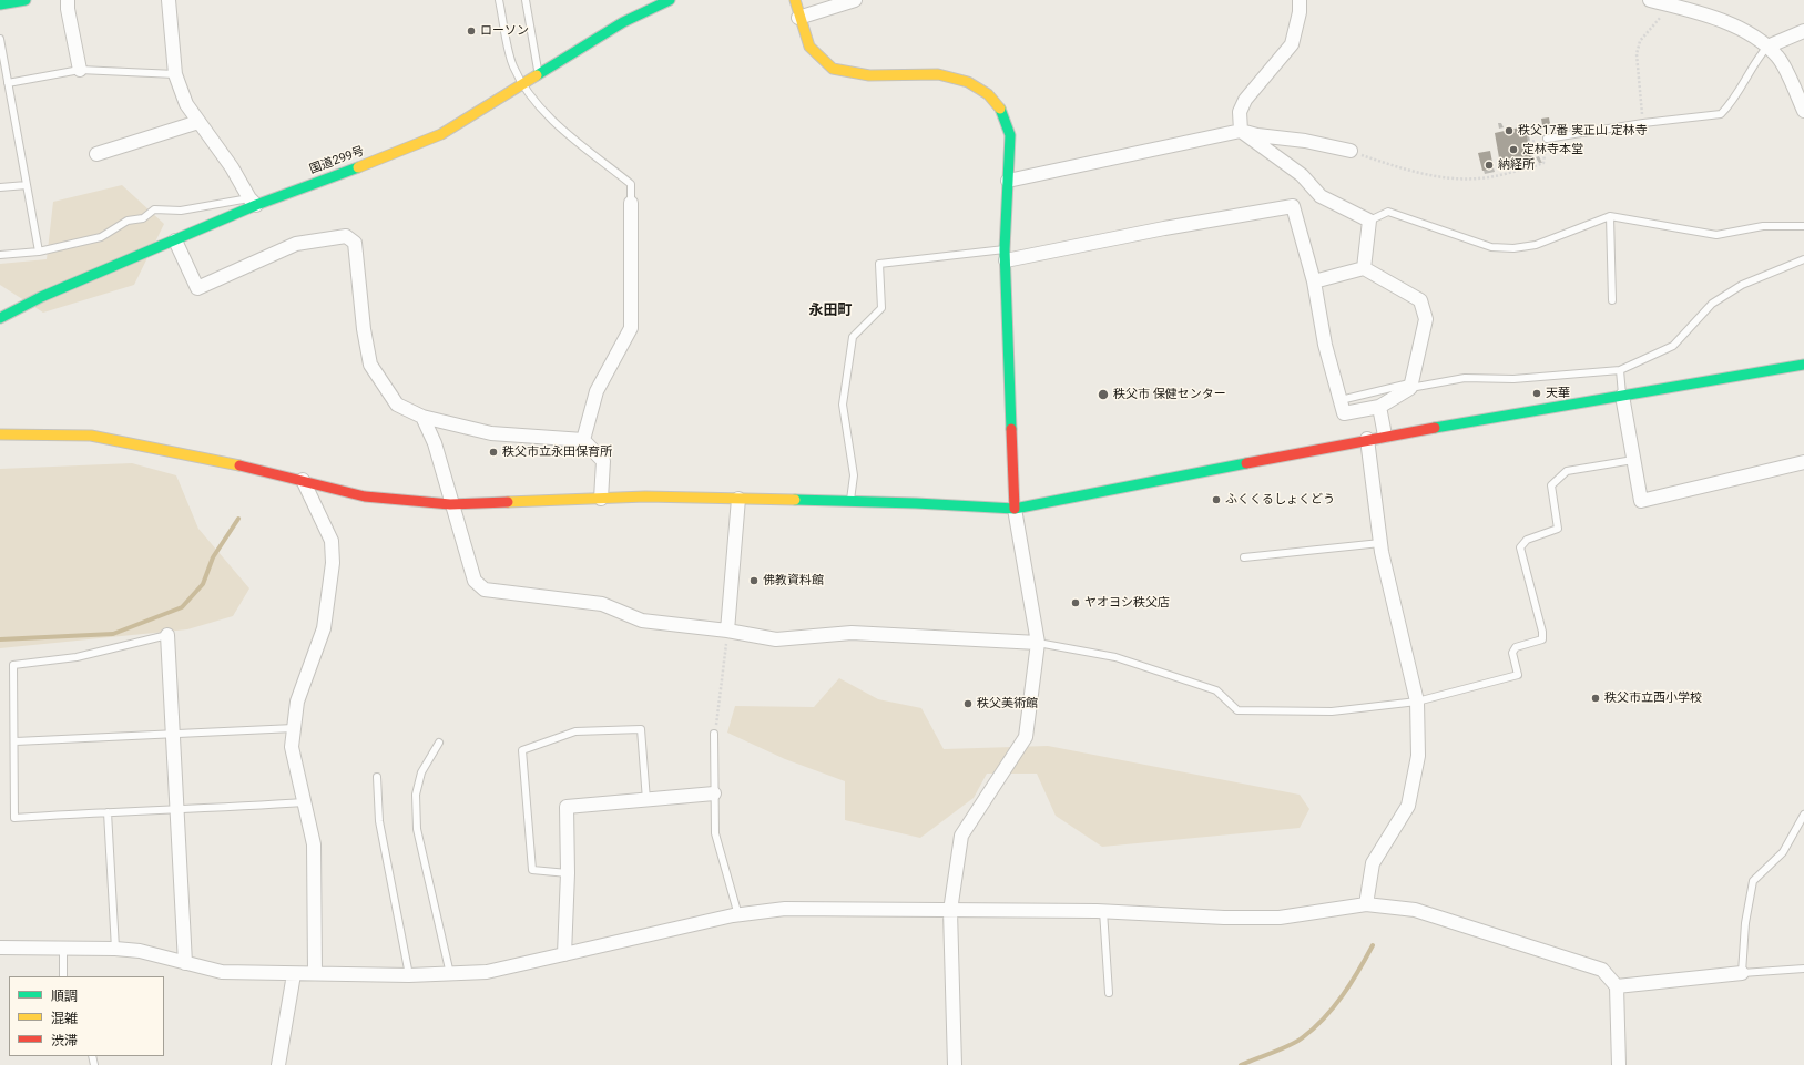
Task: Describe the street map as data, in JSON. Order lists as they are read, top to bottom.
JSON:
{
  "streets": {
    "main road": ["国道299号"]
  },
  "districts": ["永田町"],
  "places": [
    "ローソン",
    "秩父17番 実正山 定林寺",
    "定林寺本堂",
    "納経所",
    "天華",
    "秩父市 保健センター",
    "秩父市立永田保育所",
    "ふくくるしょくどう",
    "佛教資料館",
    "ヤオヨシ秩父店",
    "秩父市立西小学校",
    "秩父美術館"
  ],
  "legend": ["順調", "混雑", "渋滞"]
}
